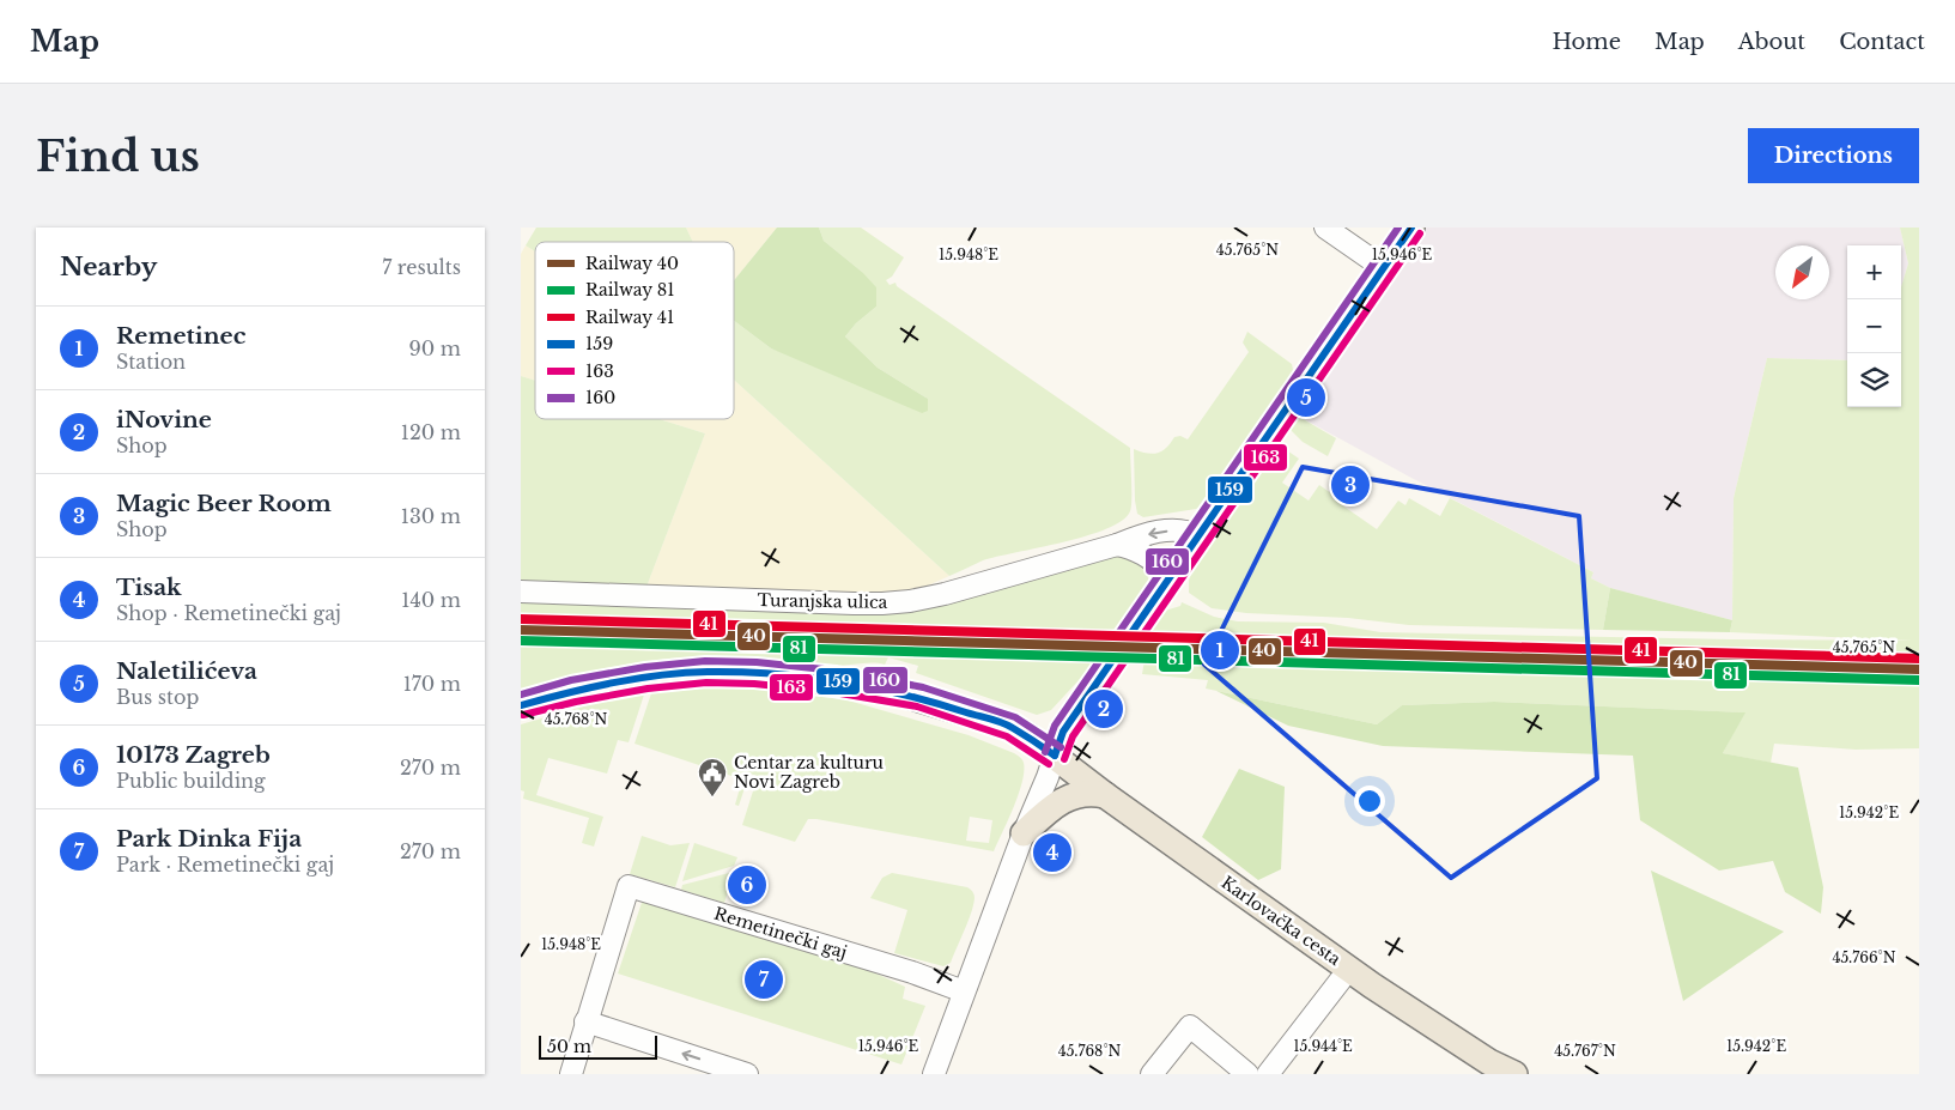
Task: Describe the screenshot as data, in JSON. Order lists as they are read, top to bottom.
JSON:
{
  "streets": {
    "main road": ["Karlovačka cesta"],
    "street": ["Turanjska ulica", "Remetinečki gaj"]
  },
  "places": {
    "public building": ["Centar za kulturu Novi Zagreb"]
  },
  "lines": [
    "transit line 159",
    "transit line 160",
    "transit line 163",
    "rail line 41",
    "rail line 40",
    "rail line 81"
  ],
  "legend": [
    "Railway 40",
    "Railway 81",
    "Railway 41",
    "159",
    "163",
    "160"
  ],
  "scale_bar": "50 m",
  "north": "bottom left",
  "page": {
    "header": "Map",
    "nav": [
      "Home",
      "Map",
      "About",
      "Contact"
    ],
    "buttons": "Directions",
    "title": "Find us",
    "heading": ["Nearby", "7 results"],
    "map_buttons": ["+", "−"],
    "list": [
      {
        "mark": "1",
        "name": "Remetinec",
        "note": "Station",
        "value": "90 m"
      },
      {
        "mark": "2",
        "name": "iNovine",
        "note": "Shop",
        "value": "120 m"
      },
      {
        "mark": "3",
        "name": "Magic Beer Room",
        "note": "Shop",
        "value": "130 m"
      },
      {
        "mark": "4",
        "name": "Tisak",
        "note": "Shop · Remetinečki gaj",
        "value": "140 m"
      },
      {
        "mark": "5",
        "name": "Naletilićeva",
        "note": "Bus stop",
        "value": "170 m"
      },
      {
        "mark": "6",
        "name": "10173 Zagreb",
        "note": "Public building",
        "value": "270 m"
      },
      {
        "mark": "7",
        "name": "Park Dinka Fija",
        "note": "Park · Remetinečki gaj",
        "value": "270 m"
      }
    ],
    "pins": [
      "5",
      "3",
      "1",
      "2",
      "4",
      "6",
      "7"
    ],
    "scale": "50 m"
  },
  "coordinates": [
    "45.765°N",
    "15.948°E",
    "15.946°E",
    "45.768°N",
    "15.942°E",
    "45.766°N",
    "15.944°E",
    "45.767°N"
  ]
}
